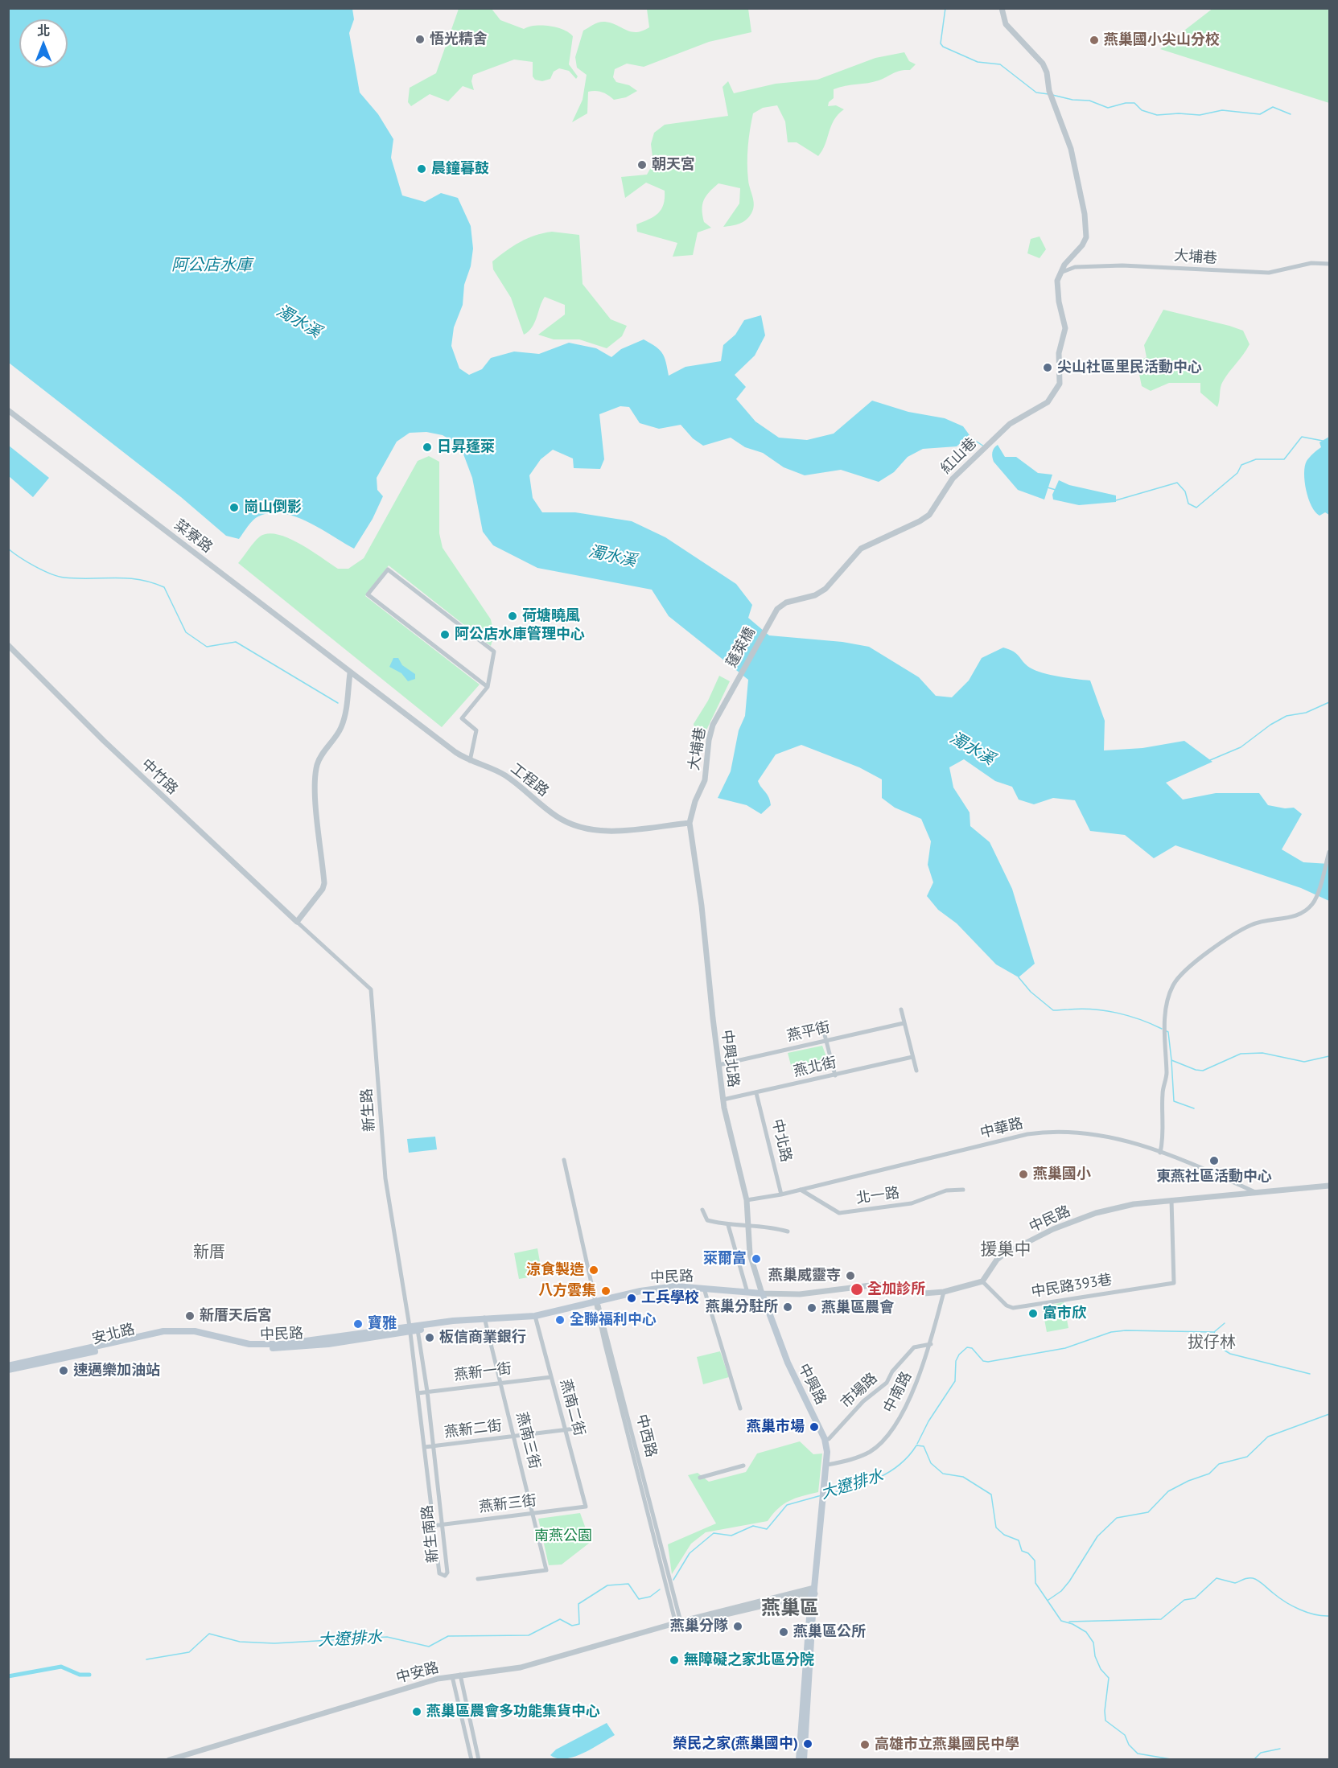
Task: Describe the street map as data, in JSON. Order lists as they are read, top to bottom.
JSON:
{
  "streets": {
    "main road": ["中民路", "安北路", "中興路"],
    "street": [
      "大埔巷",
      "紅山巷",
      "菜寮路",
      "蓬萊橋",
      "中竹路",
      "工程路",
      "燕平街",
      "中興北路",
      "燕北街",
      "新生路",
      "中華路",
      "中北路",
      "北一路",
      "中民路393巷",
      "燕新一街",
      "市場路",
      "中南路",
      "燕南二街",
      "燕新二街",
      "中西路",
      "燕南三街",
      "燕新三街",
      "新生南路",
      "中安路"
    ]
  },
  "crossings": [
    ["大埔巷", "紅山巷"],
    ["大埔巷", "蓬萊橋"],
    ["大埔巷", "工程路"],
    ["大埔巷", "中興北路"],
    ["紅山巷", "蓬萊橋"],
    ["菜寮路", "工程路"],
    ["中竹路", "新生路"],
    ["工程路", "中興北路"],
    ["燕平街", "中興北路"],
    ["中興北路", "燕北街"],
    ["中興北路", "中華路"],
    ["中興北路", "中民路"],
    ["中興北路", "中興路"],
    ["燕北街", "中北路"],
    ["新生路", "中民路"],
    ["新生路", "新生南路"],
    ["中華路", "中北路"],
    ["中華路", "北一路"],
    ["中華路", "中民路"],
    ["中民路", "中民路393巷"],
    ["中民路", "安北路"],
    ["中民路", "中興路"],
    ["中民路", "中南路"],
    ["中民路", "燕南二街"],
    ["中民路", "中西路"],
    ["中民路", "燕南三街"],
    ["中民路", "新生南路"],
    ["燕新一街", "燕南二街"],
    ["燕新一街", "燕南三街"],
    ["燕新一街", "新生南路"],
    ["中興路", "市場路"],
    ["中興路", "中南路"],
    ["中興路", "中安路"],
    ["市場路", "中南路"],
    ["燕南二街", "燕新二街"],
    ["燕南二街", "燕新三街"],
    ["燕新二街", "燕南三街"],
    ["燕新二街", "新生南路"],
    ["中西路", "中安路"],
    ["燕南三街", "燕新三街"],
    ["燕新三街", "新生南路"]
  ],
  "districts": [
    "援巢中",
    "新厝",
    "拔仔林",
    "燕巢區"
  ],
  "water": ["阿公店水庫", "濁水溪", "大遼排水"],
  "parks": ["南燕公園"],
  "places": [
    "悟光精舍",
    "燕巢國小尖山分校",
    "朝天宮",
    "晨鐘暮鼓",
    "尖山社區里民活動中心",
    "日昇蓬萊",
    "崗山倒影",
    "荷塘曉風",
    "阿公店水庫管理中心",
    "東燕社區活動中心",
    "燕巢國小",
    "萊爾富",
    "涼食製造",
    "燕巢威靈寺",
    "全加診所",
    "八方雲集",
    "工兵學校",
    "燕巢分駐所",
    "燕巢區農會",
    "富市欣",
    "新厝天后宮",
    "全聯福利中心",
    "寶雅",
    "板信商業銀行",
    "速邁樂加油站",
    "燕巢市場",
    "燕巢分隊",
    "燕巢區公所",
    "無障礙之家北區分院",
    "燕巢區農會多功能集貨中心",
    "榮民之家(燕巢國中)",
    "高雄市立燕巢國民中學"
  ],
  "north": "top"
}
